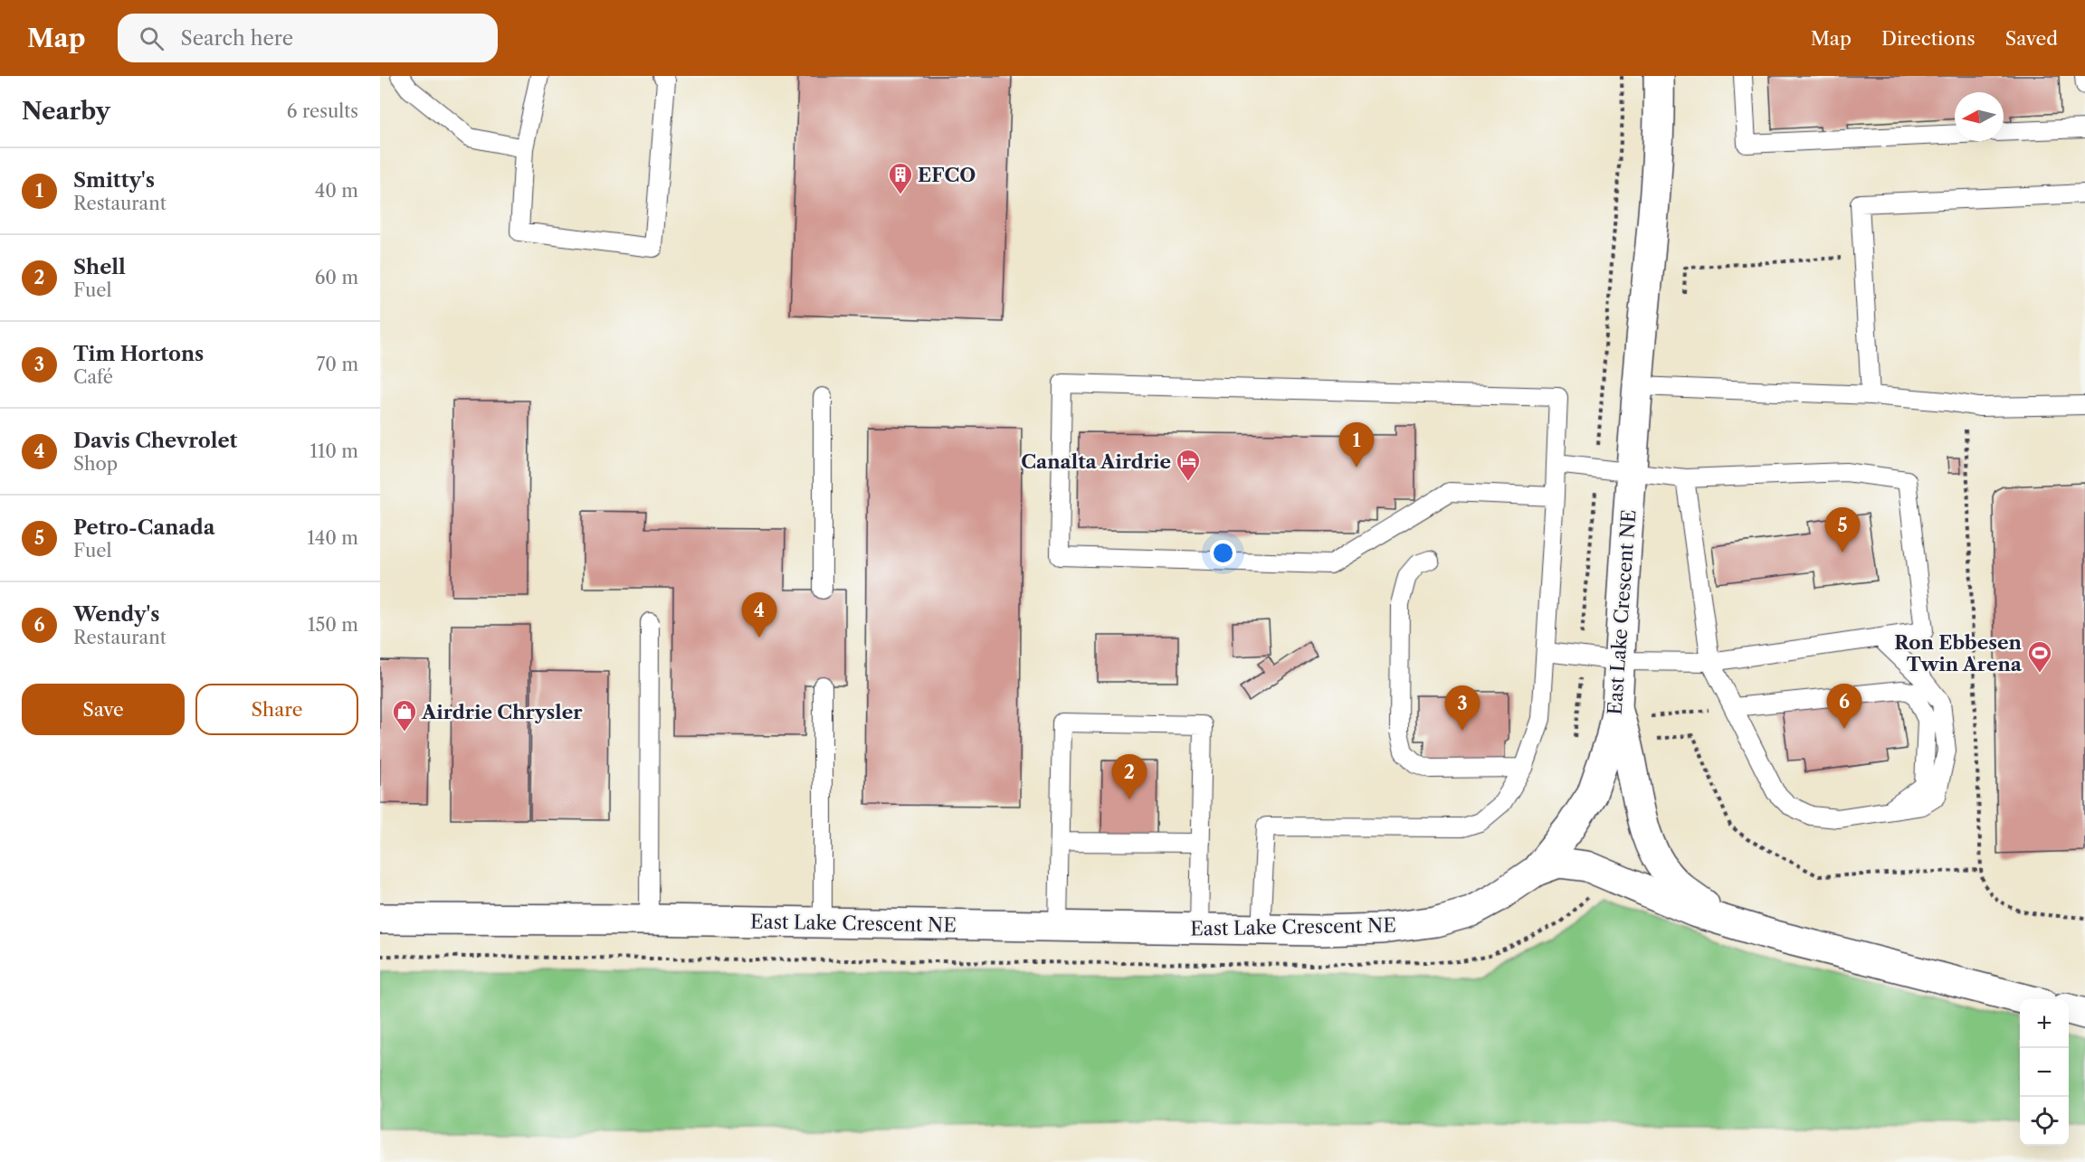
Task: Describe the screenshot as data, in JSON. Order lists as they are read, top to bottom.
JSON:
{
  "streets": {
    "main road": ["East Lake Crescent NE"]
  },
  "places": {
    "building": ["EFCO"],
    "hotel": ["Canalta Airdrie"],
    "sports": ["Ron Ebbesen Twin Arena"],
    "shop": ["Airdrie Chrysler"]
  },
  "north": "left",
  "page": {
    "header": "Map",
    "search": "Search here",
    "nav": ["Map", "Directions", "Saved"],
    "heading": ["Nearby", "6 results"],
    "list": [
      {
        "mark": "1",
        "name": "Smitty's",
        "note": "Restaurant",
        "value": "40 m"
      },
      {
        "mark": "2",
        "name": "Shell",
        "note": "Fuel",
        "value": "60 m"
      },
      {
        "mark": "3",
        "name": "Tim Hortons",
        "note": "Café",
        "value": "70 m"
      },
      {
        "mark": "4",
        "name": "Davis Chevrolet",
        "note": "Shop",
        "value": "110 m"
      },
      {
        "mark": "5",
        "name": "Petro-Canada",
        "note": "Fuel",
        "value": "140 m"
      },
      {
        "mark": "6",
        "name": "Wendy's",
        "note": "Restaurant",
        "value": "150 m"
      }
    ],
    "pins": [
      "1",
      "5",
      "4",
      "6",
      "3",
      "2"
    ],
    "buttons": ["Save", "Share"],
    "map_buttons": ["+", "−"]
  }
}
